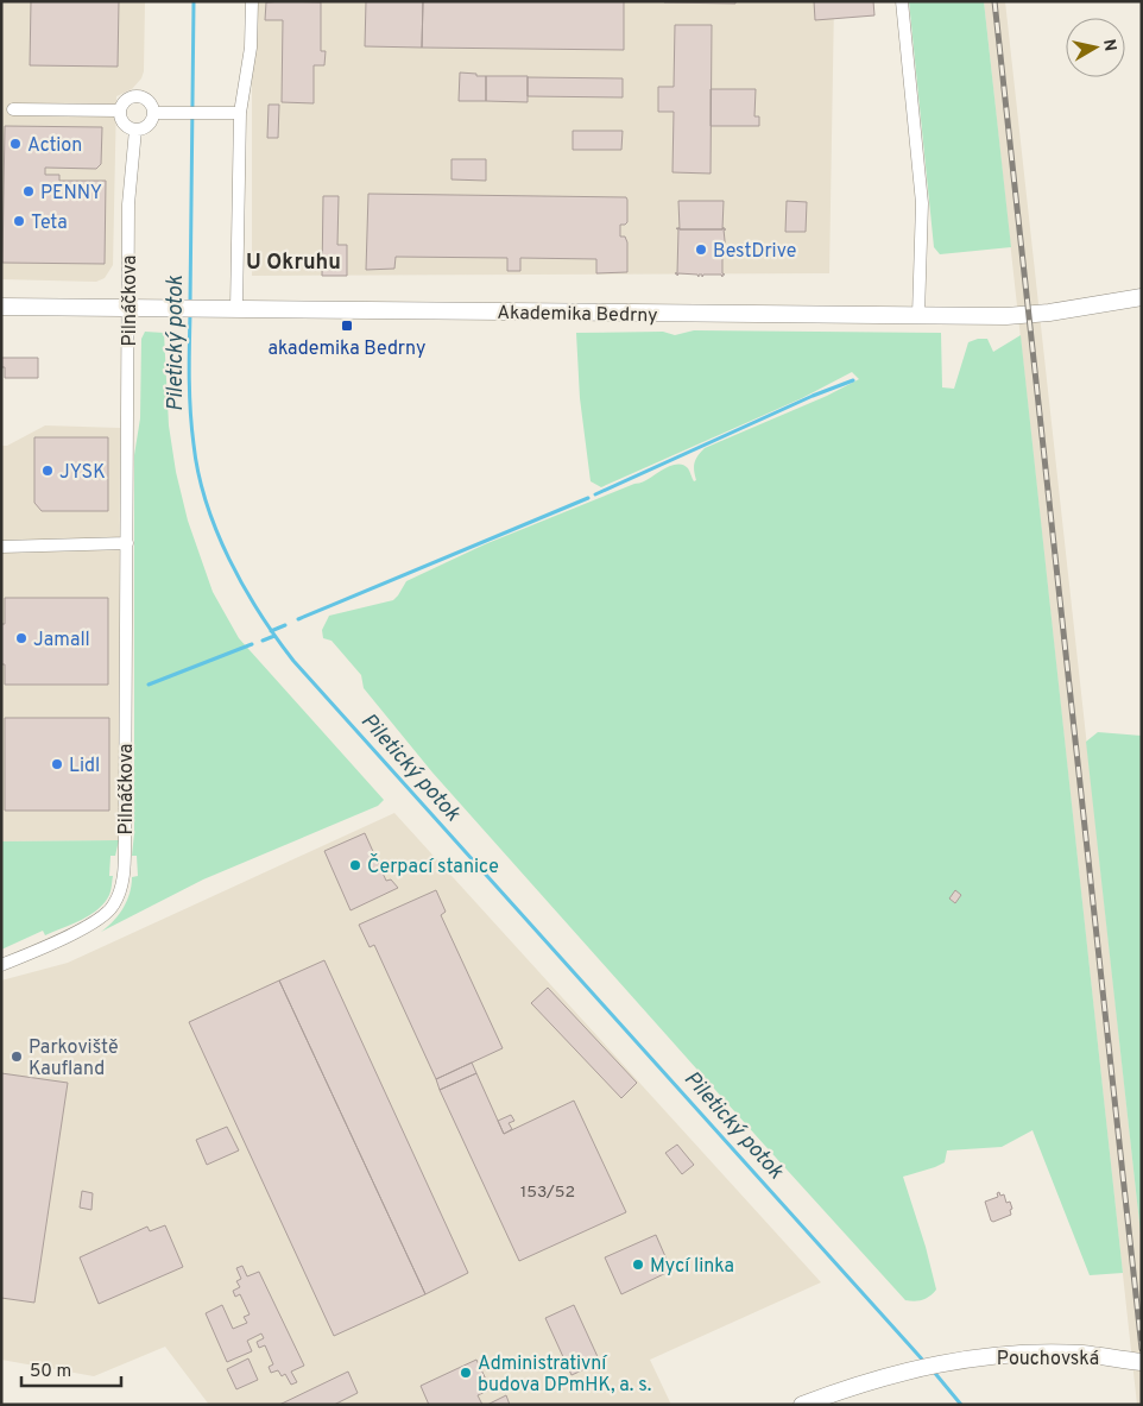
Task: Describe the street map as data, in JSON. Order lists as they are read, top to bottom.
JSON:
{
  "streets": {
    "street": ["Pilnáčkova", "Akademika Bedrny", "Pouchovská"]
  },
  "crossings": [
    ["Pilnáčkova", "Akademika Bedrny"]
  ],
  "districts": ["U Okruhu"],
  "water": ["Piletický potok"],
  "places": {
    "other": [
      "Action",
      "PENNY",
      "Teta",
      "BestDrive",
      "JYSK",
      "Jamall",
      "Lidl",
      "Čerpací stanice",
      "Parkoviště Kaufland",
      "Mycí linka",
      "Administrativní budova DPmHK, a. s."
    ],
    "transit": ["akademika Bedrny"]
  },
  "house_numbers": ["153/52"],
  "scale_bar": "50 m",
  "north": "right"
}
